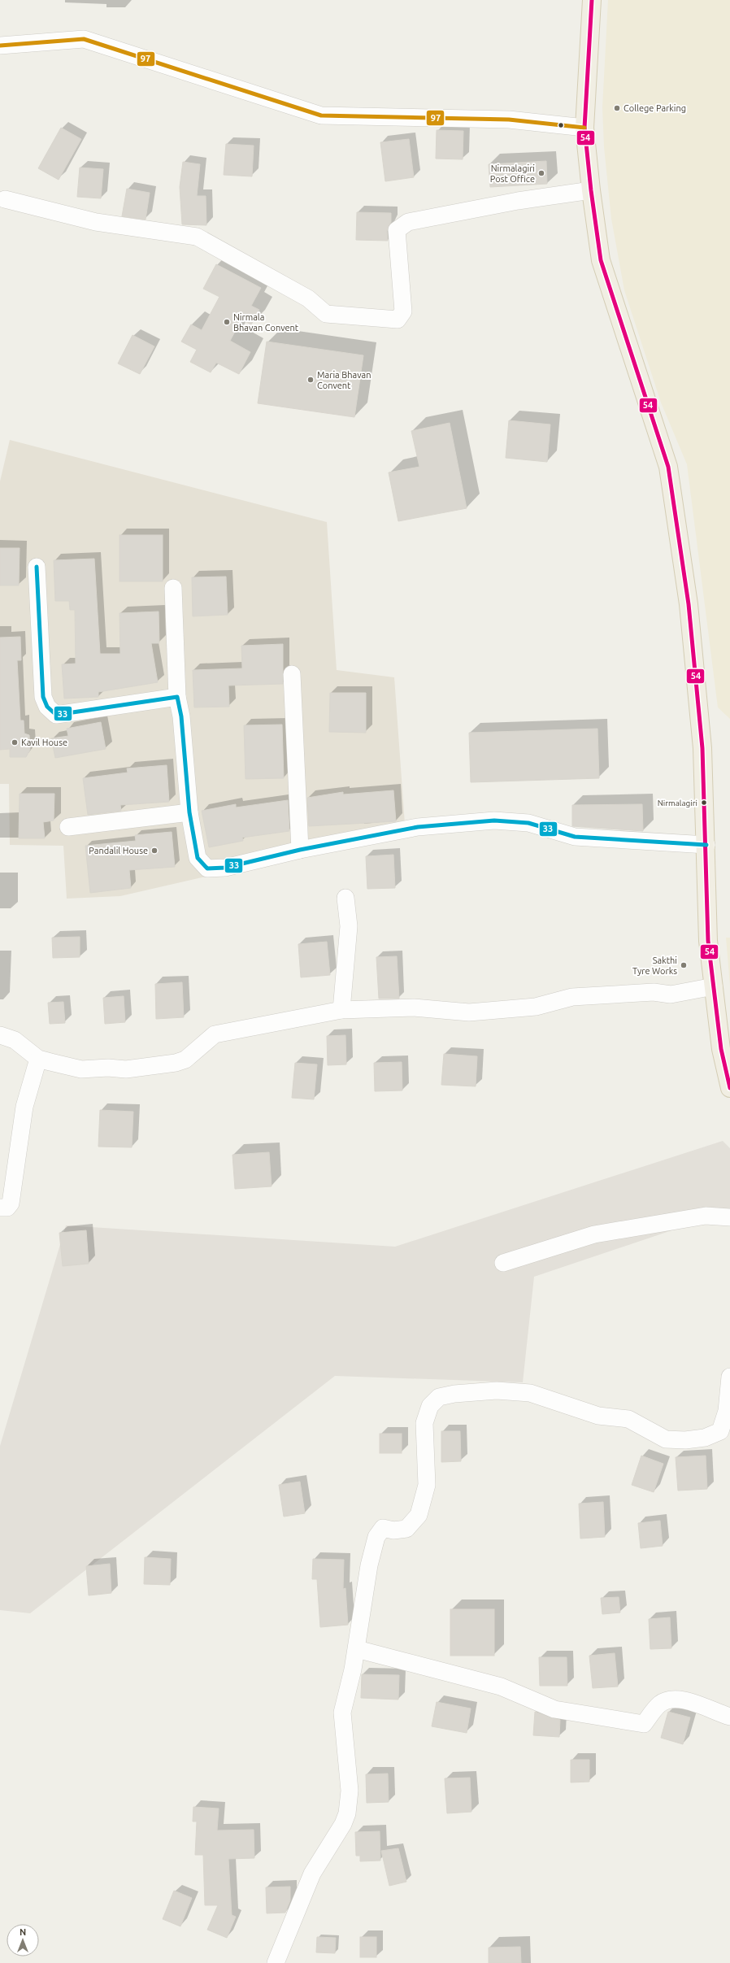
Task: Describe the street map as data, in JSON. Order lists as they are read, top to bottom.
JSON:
{
  "places": [
    "College Parking",
    "Nirmalagiri Post Office",
    "Nirmala Bhavan Convent",
    "Maria Bhavan Convent",
    "Kavil House",
    "Nirmalagiri",
    "Pandalil House",
    "Sakthi Tyre Works"
  ],
  "lines": ["transit line 54", "transit line 97", "transit line 33"],
  "north": "top"
}
